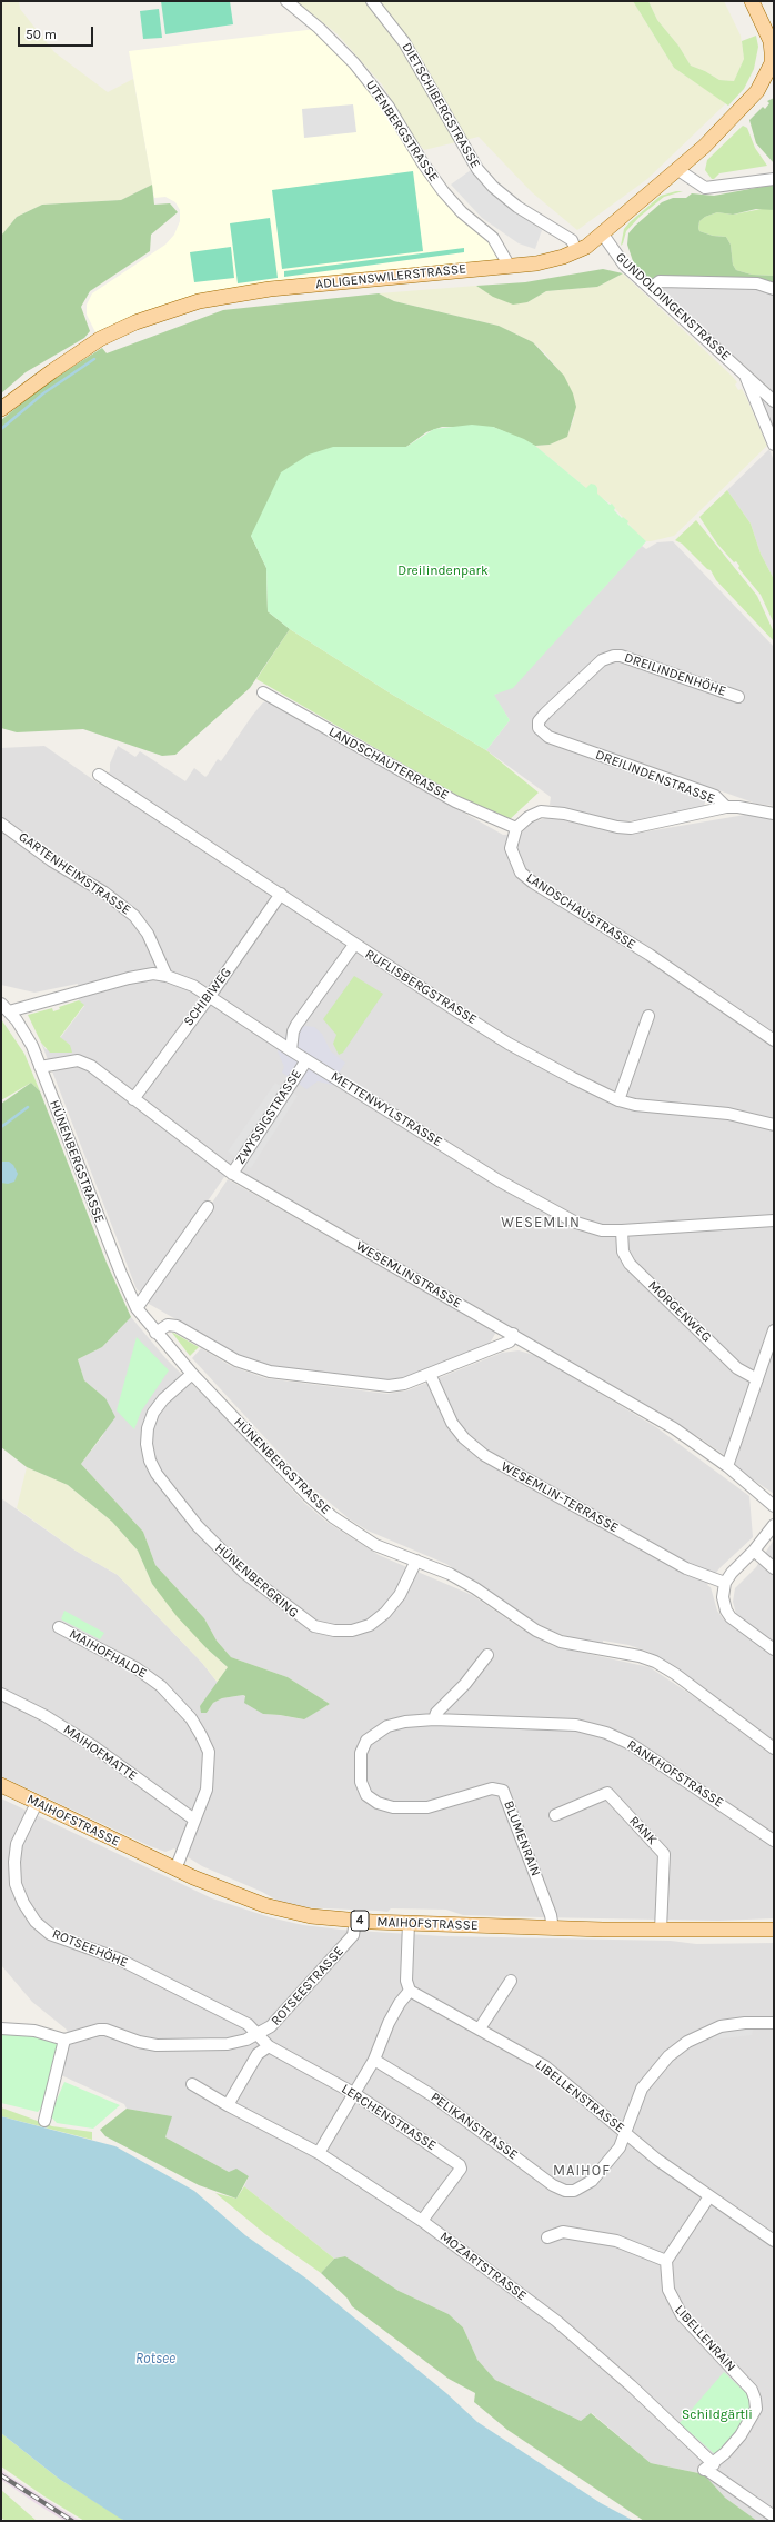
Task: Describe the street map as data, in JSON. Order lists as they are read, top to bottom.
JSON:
{
  "streets": {
    "main road": ["ADLIGENSWILERSTRASSE", "MAIHOFSTRASSE", "4"],
    "street": [
      "DIETSCHIBERGSTRASSE",
      "UTENBERGSTRASSE",
      "GUNDOLDINGENSTRASSE",
      "DREILINDENHÖHE",
      "LANDSCHAUTERRASSE",
      "DREILINDENSTRASSE",
      "GARTENHEIMSTRASSE",
      "LANDSCHAUSTRASSE",
      "RUFLISBERGSTRASSE",
      "SCHIBIWEG",
      "METTENWYLSTRASSE",
      "ZWYSSIGSTRASSE",
      "HÜNENBERGSTRASSE",
      "WESEMLINSTRASSE",
      "MORGENWEG",
      "WESEMLIN-TERRASSE",
      "HÜNENBERGRING",
      "MAIHOFHALDE",
      "MAIHOFMATTE",
      "RANKHOFSTRASSE",
      "RANK",
      "BLUMENRAIN",
      "ROTSEEHÖHE",
      "ROTSEESTRASSE",
      "LIBELLENSTRASSE",
      "LERCHENSTRASSE",
      "PELIKANSTRASSE",
      "MOZARTSTRASSE",
      "LIBELLENRAIN"
    ]
  },
  "crossings": [
    ["DIETSCHIBERGSTRASSE", "ADLIGENSWILERSTRASSE"],
    ["UTENBERGSTRASSE", "ADLIGENSWILERSTRASSE"],
    ["ADLIGENSWILERSTRASSE", "GUNDOLDINGENSTRASSE"],
    ["DREILINDENHÖHE", "DREILINDENSTRASSE"],
    ["LANDSCHAUTERRASSE", "LANDSCHAUSTRASSE"],
    ["GARTENHEIMSTRASSE", "METTENWYLSTRASSE"],
    ["RUFLISBERGSTRASSE", "SCHIBIWEG"],
    ["RUFLISBERGSTRASSE", "ZWYSSIGSTRASSE"],
    ["SCHIBIWEG", "METTENWYLSTRASSE"],
    ["SCHIBIWEG", "WESEMLINSTRASSE"],
    ["METTENWYLSTRASSE", "ZWYSSIGSTRASSE"],
    ["METTENWYLSTRASSE", "HÜNENBERGSTRASSE"],
    ["METTENWYLSTRASSE", "MORGENWEG"],
    ["ZWYSSIGSTRASSE", "WESEMLINSTRASSE"],
    ["HÜNENBERGSTRASSE", "WESEMLINSTRASSE"],
    ["HÜNENBERGSTRASSE", "HÜNENBERGRING"],
    ["MAIHOFHALDE", "MAIHOFMATTE"],
    ["MAIHOFHALDE", "MAIHOFSTRASSE"],
    ["RANKHOFSTRASSE", "BLUMENRAIN"],
    ["MAIHOFSTRASSE", "RANK"],
    ["MAIHOFSTRASSE", "BLUMENRAIN"],
    ["MAIHOFSTRASSE", "ROTSEEHÖHE"],
    ["MAIHOFSTRASSE", "ROTSEESTRASSE"],
    ["ROTSEEHÖHE", "ROTSEESTRASSE"],
    ["ROTSEEHÖHE", "LERCHENSTRASSE"],
    ["ROTSEESTRASSE", "LERCHENSTRASSE"],
    ["LIBELLENSTRASSE", "PELIKANSTRASSE"],
    ["LERCHENSTRASSE", "MOZARTSTRASSE"],
    ["MOZARTSTRASSE", "LIBELLENRAIN"]
  ],
  "districts": ["WESEMLIN", "MAIHOF"],
  "water": ["Rotsee"],
  "parks": ["Dreilindenpark", "Schildgärtli"],
  "scale_bar": "50 m"
}
